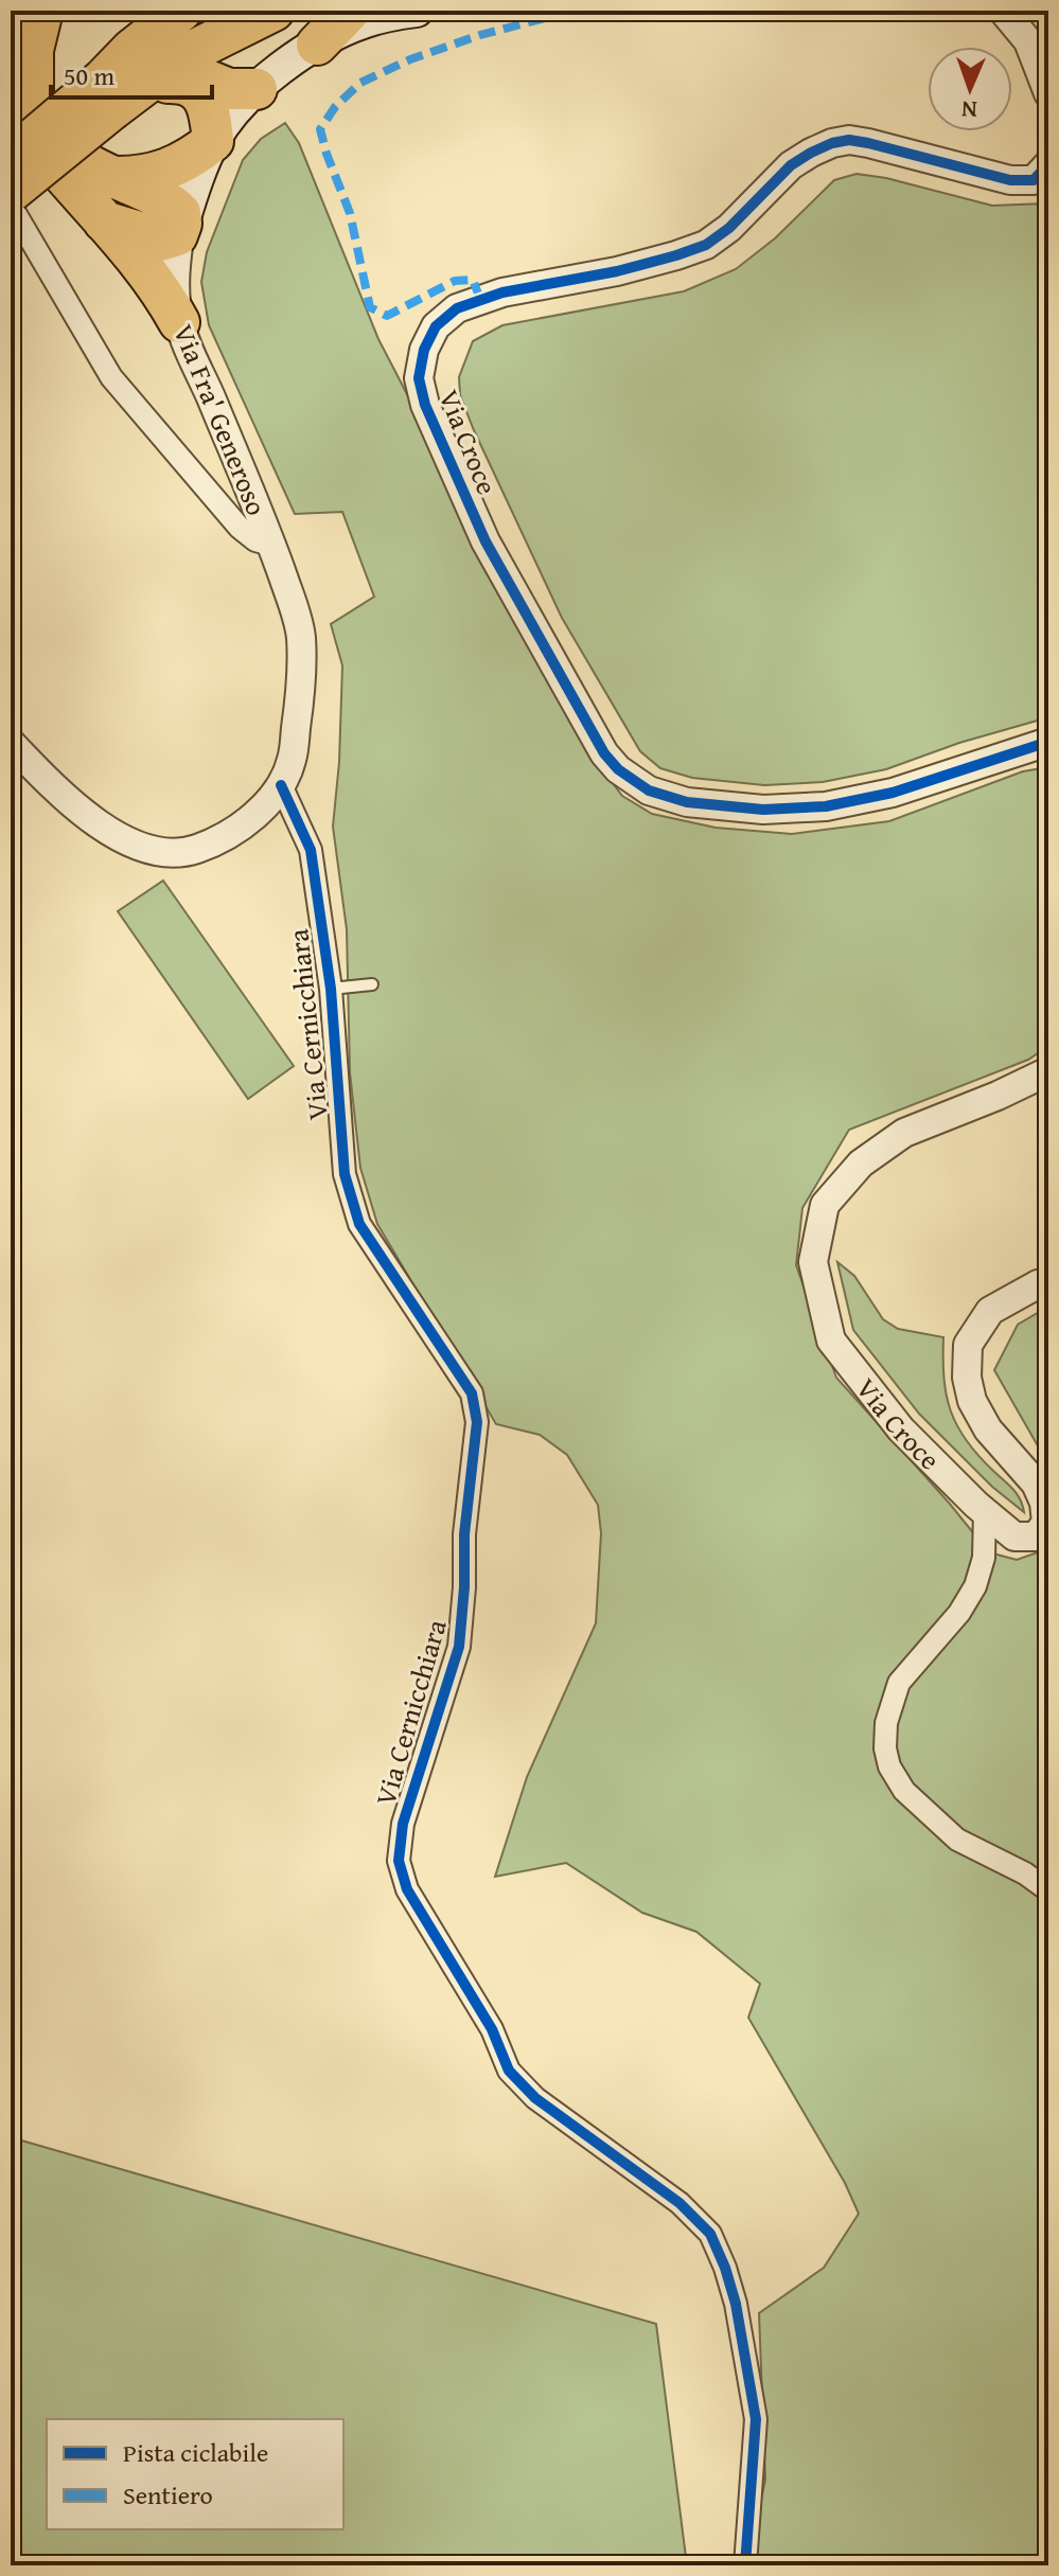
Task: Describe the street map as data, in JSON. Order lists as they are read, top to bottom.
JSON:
{
  "streets": {
    "main road": ["Via Fra' Generoso"],
    "street": ["Via Croce", "Via Cernicchiara"]
  },
  "crossings": [
    ["Via Fra' Generoso", "Via Cernicchiara"]
  ],
  "legend": ["Pista ciclabile", "Sentiero"],
  "scale_bar": "50 m",
  "north": "bottom"
}
